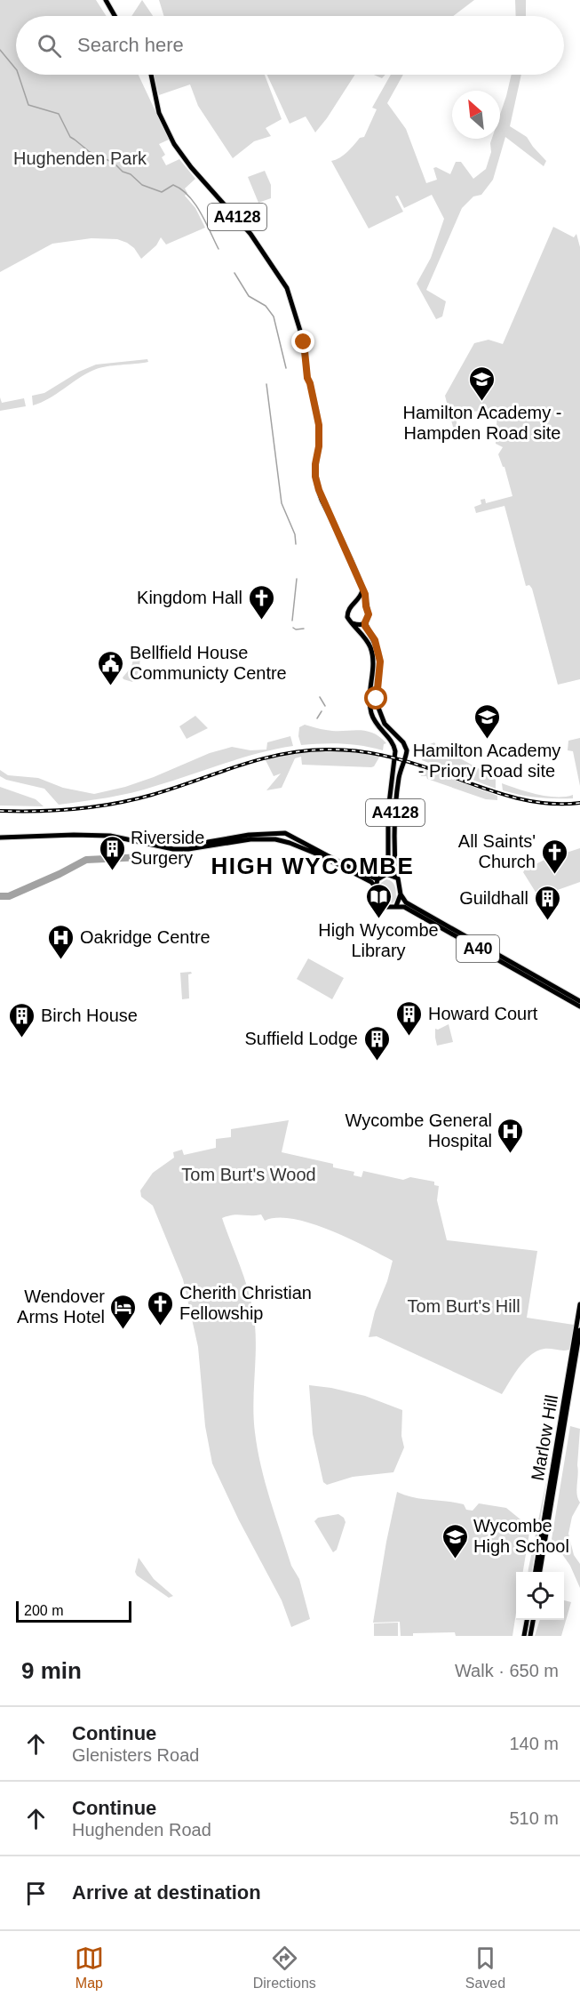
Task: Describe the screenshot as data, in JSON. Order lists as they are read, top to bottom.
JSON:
{
  "streets": {
    "main road": ["A4128", "A40", "Marlow Hill"]
  },
  "crossings": [
    ["A4128", "A40"]
  ],
  "districts": ["HIGH WYCOMBE"],
  "parks": ["Hughenden Park", "Tom Burt's Wood", "Tom Burt's Hill"],
  "places": {
    "school or university": ["Hamilton Academy - Hampden Road site", "Hamilton Academy - Priory Road site", "Wycombe High School"],
    "church": ["Kingdom Hall", "All Saints' Church", "Cherith Christian Fellowship"],
    "public building": ["Bellfield House Communicty Centre"],
    "building": [
      "Riverside Surgery",
      "Guildhall",
      "Howard Court",
      "Birch House",
      "Suffield Lodge"
    ],
    "library": ["High Wycombe Library"],
    "hospital": ["Oakridge Centre", "Wycombe General Hospital"],
    "hotel": ["Wendover Arms Hotel"]
  },
  "scale_bar": "200 m",
  "north": "top left",
  "page": {
    "search": "Search here",
    "scale": "200 m",
    "heading": ["9 min", "Walk · 650 m"],
    "list": [
      ["Continue", "Glenisters Road", "140 m"],
      ["Continue", "Hughenden Road", "510 m"],
      "Arrive at destination"
    ],
    "nav": ["Map", "Directions", "Saved"]
  }
}
